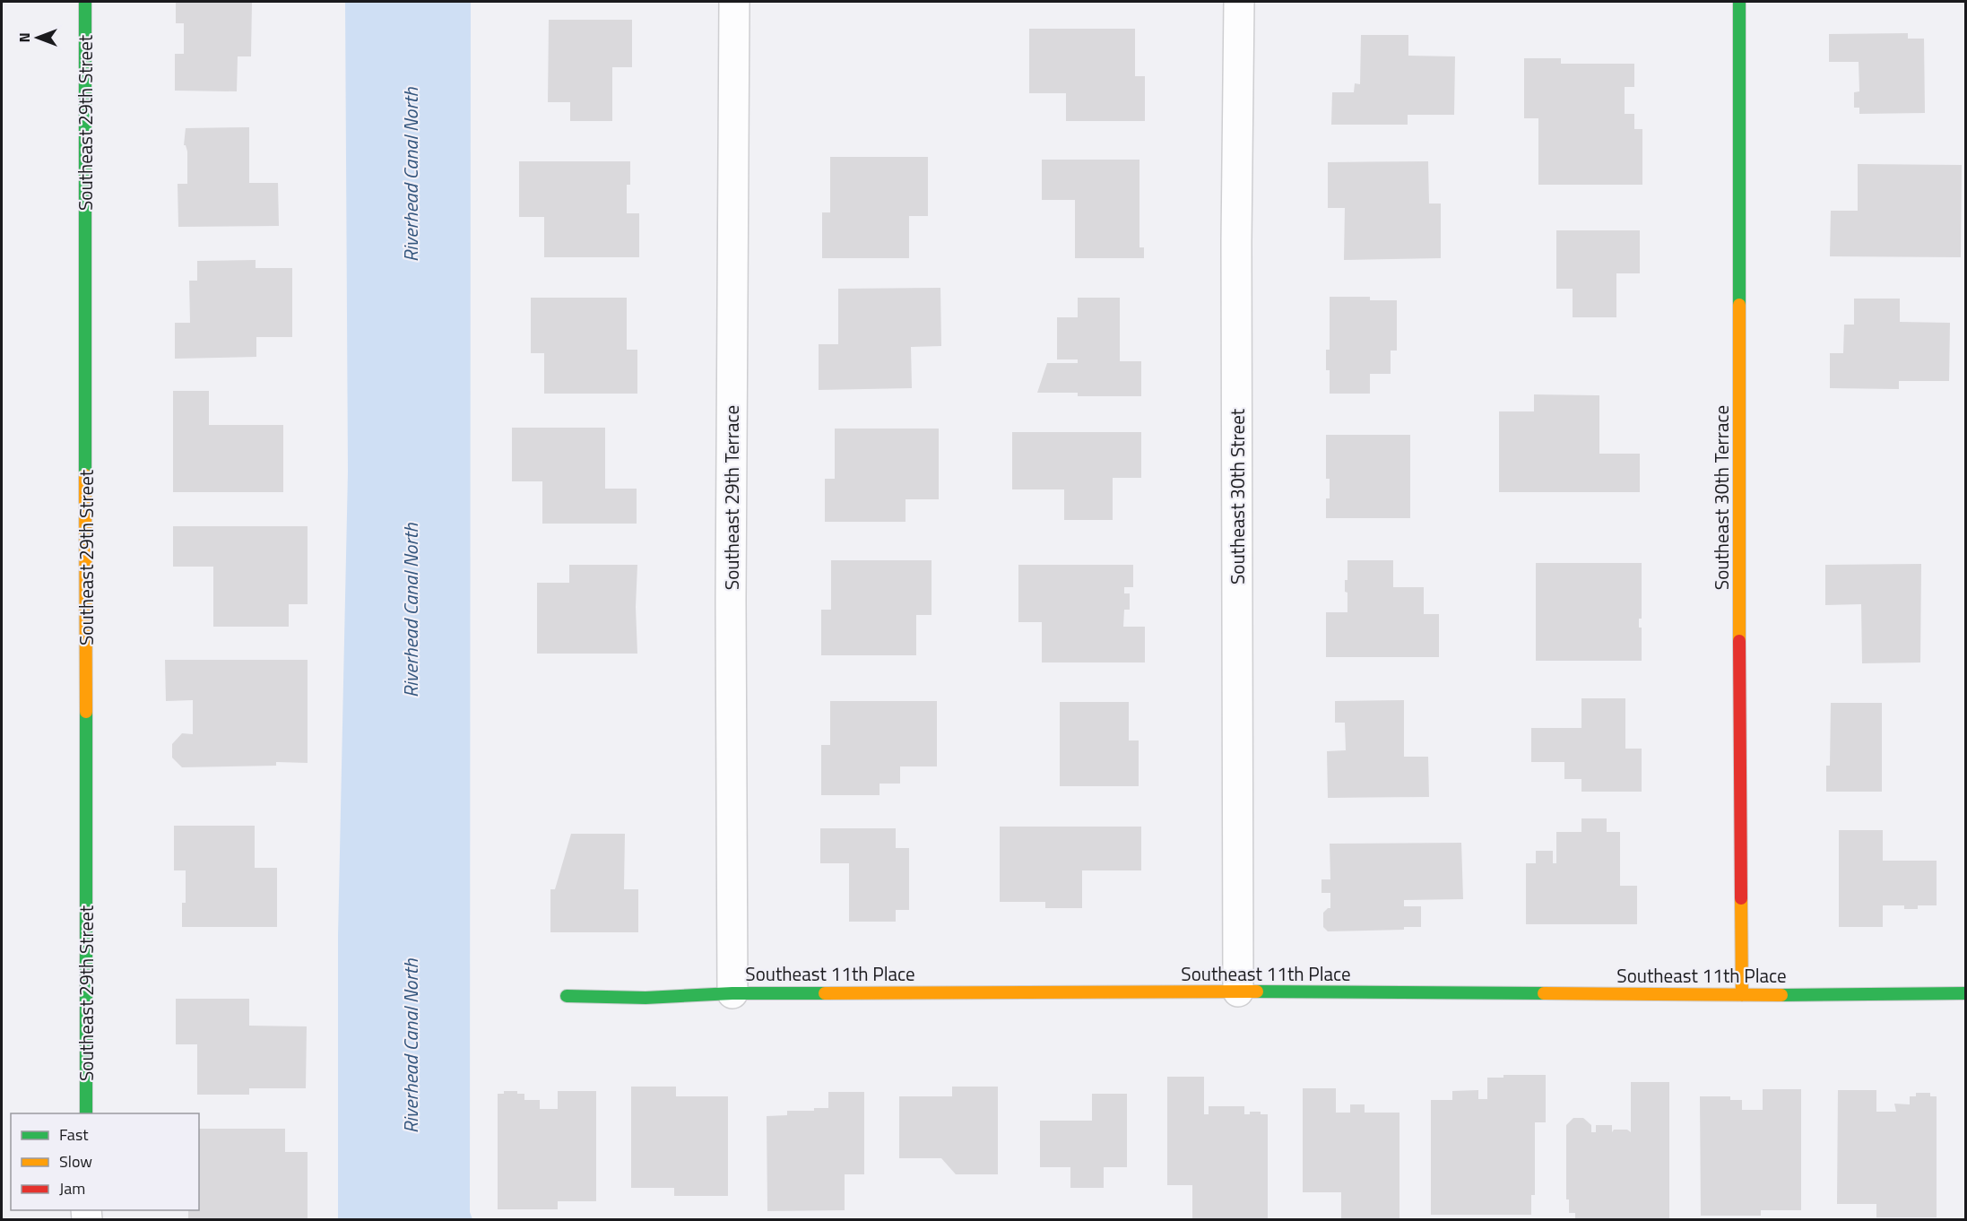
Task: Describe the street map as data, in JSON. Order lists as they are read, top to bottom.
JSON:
{
  "streets": {
    "street": [
      "Southeast 29th Street",
      "Southeast 30th Street",
      "Southeast 29th Terrace",
      "Southeast 30th Terrace",
      "Southeast 11th Place"
    ]
  },
  "crossings": [
    ["Southeast 30th Street", "Southeast 11th Place"],
    ["Southeast 29th Terrace", "Southeast 11th Place"],
    ["Southeast 30th Terrace", "Southeast 11th Place"]
  ],
  "water": ["Riverhead Canal North"],
  "legend": ["Fast", "Slow", "Jam"],
  "north": "left"
}
